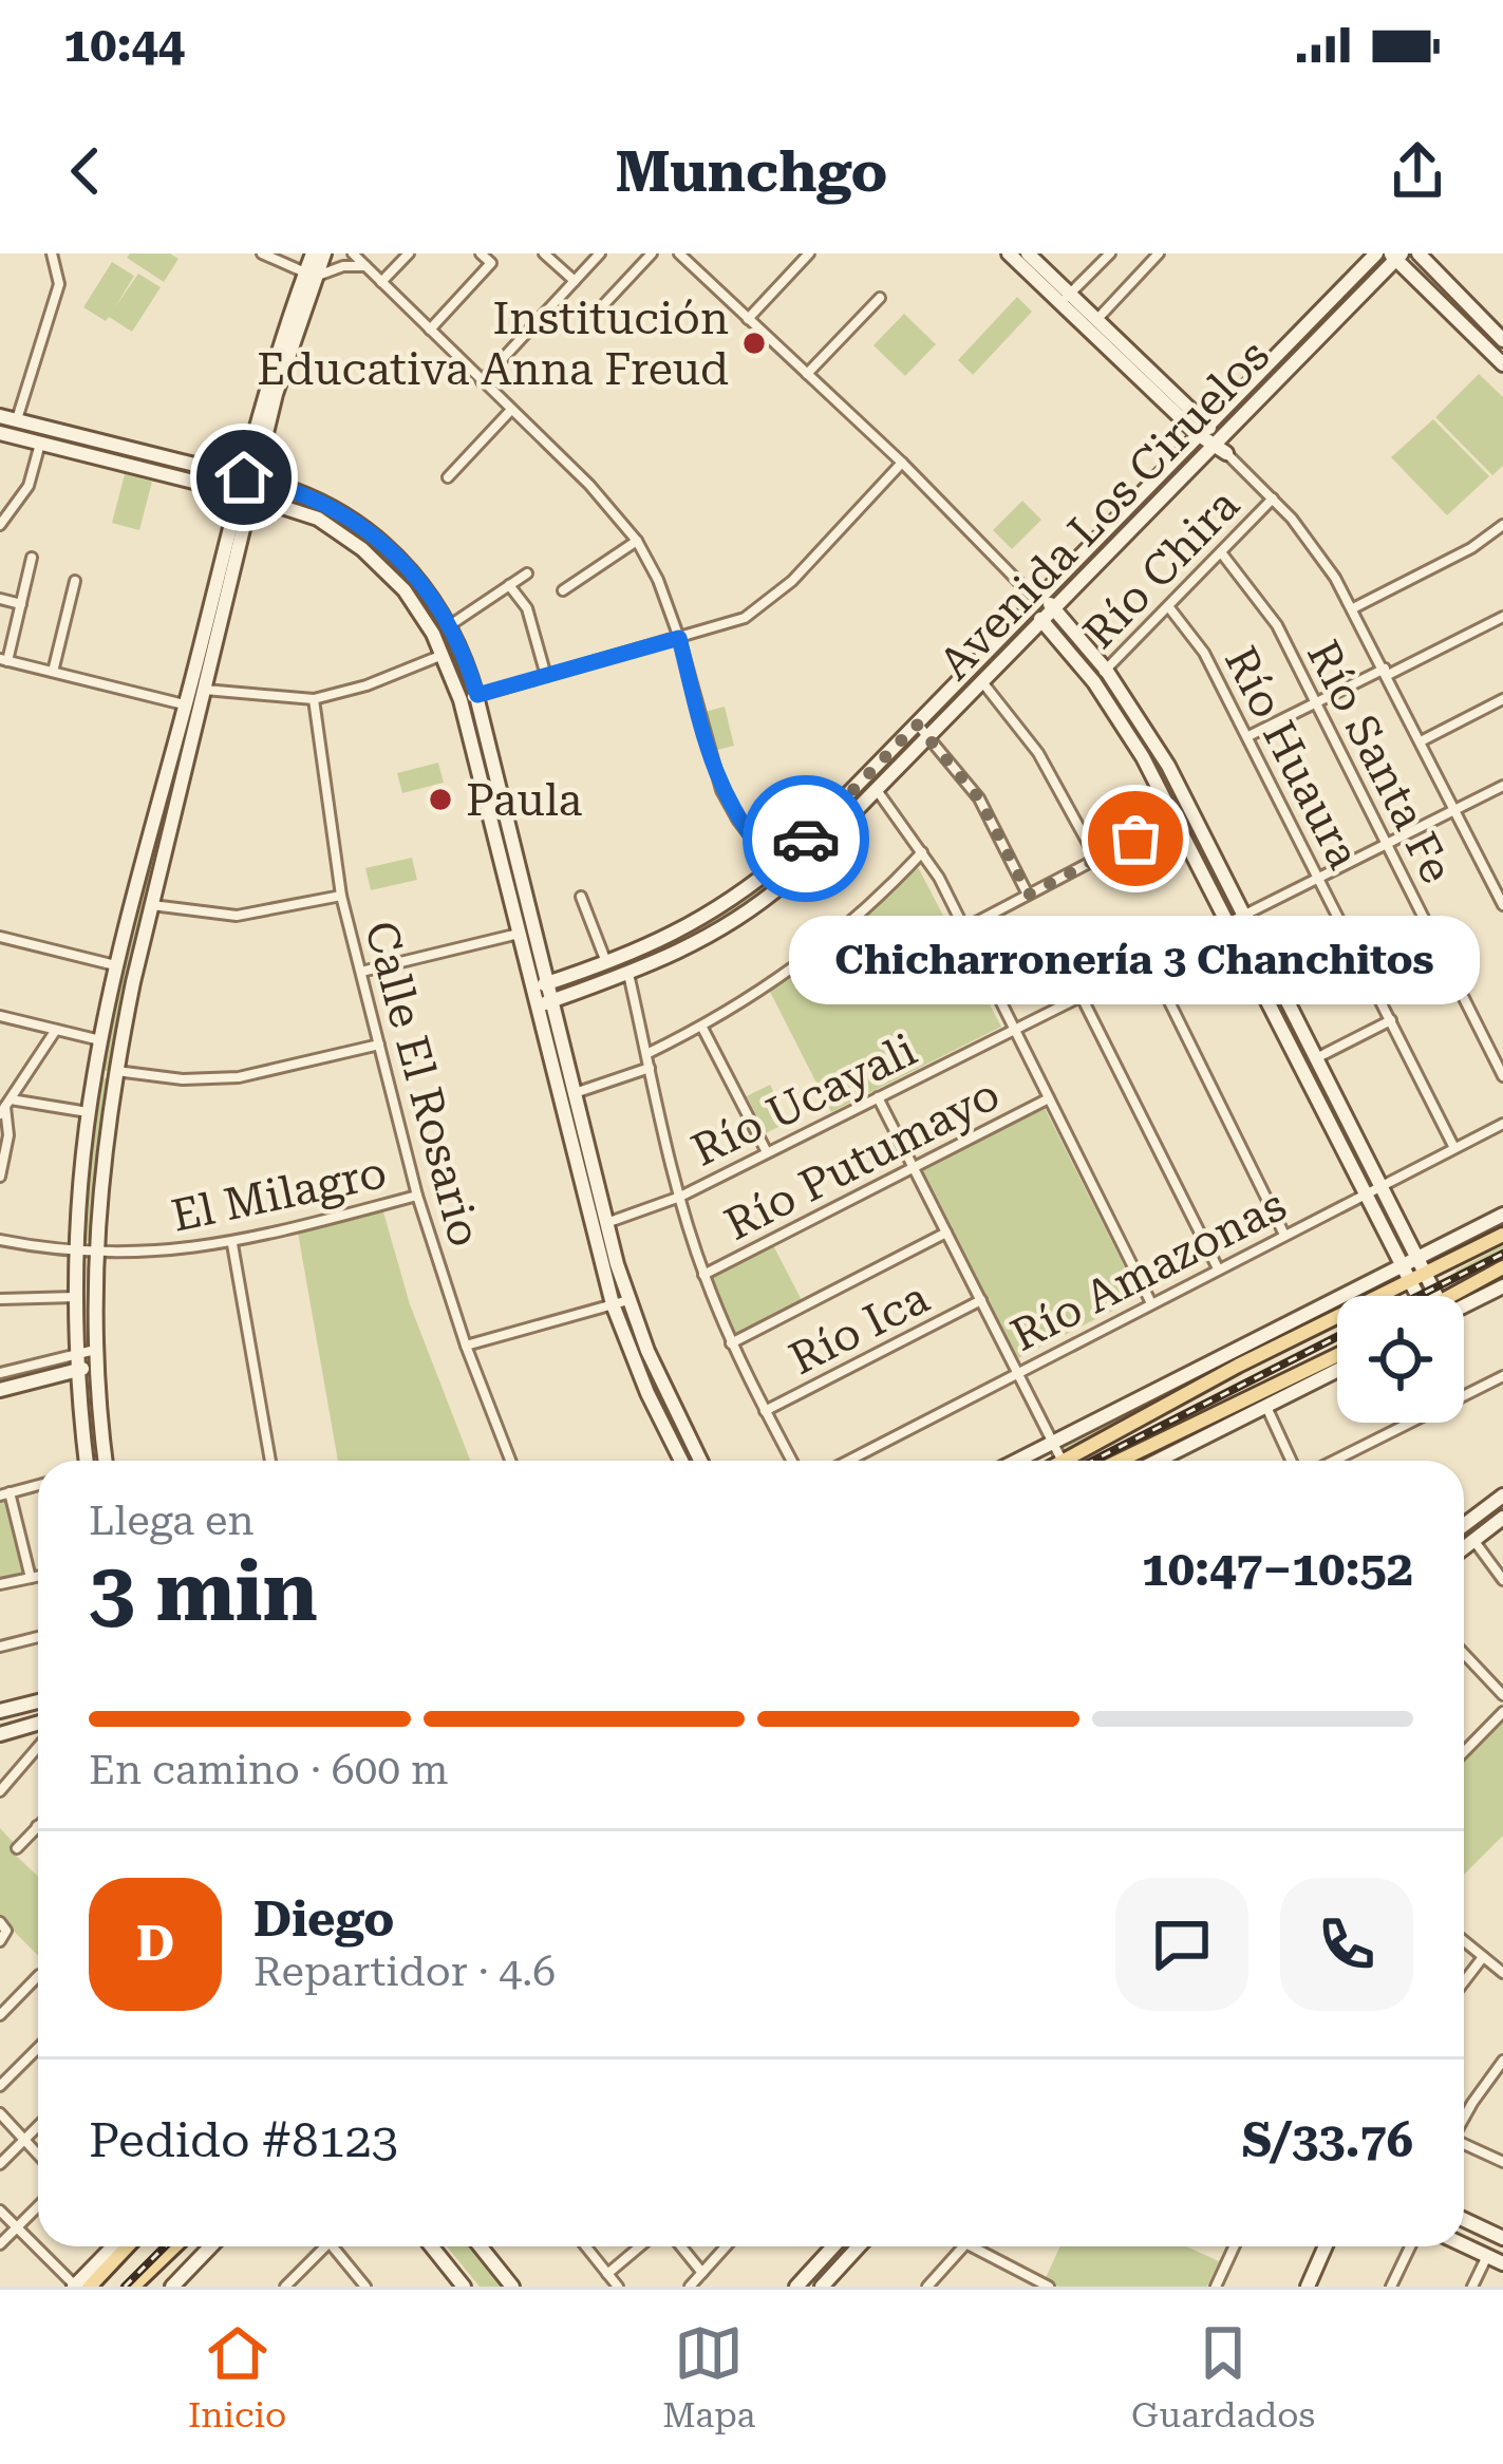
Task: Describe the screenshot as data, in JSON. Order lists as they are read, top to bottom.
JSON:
{
  "streets": {
    "main road": ["Avenida Los Ciruelos"],
    "street": [
      "Río Chira",
      "Río Huaura",
      "Río Santa Fe",
      "Calle El Rosario",
      "Río Ucayali",
      "Río Putumayo",
      "El Milagro",
      "Río Amazonas",
      "Río Ica"
    ]
  },
  "crossings": [
    ["Río Chira", "Río Huaura"],
    ["Río Chira", "Río Santa Fe"],
    ["Río Huaura", "Río Ucayali"],
    ["Río Huaura", "Río Amazonas"],
    ["Río Santa Fe", "Río Ucayali"],
    ["Calle El Rosario", "El Milagro"]
  ],
  "places": ["Institución Educativa Anna Freud", "Paula", "Chicharronería 3 Chanchitos"],
  "page": {
    "status": "10:44",
    "header": "Munchgo",
    "bubble": "Chicharronería 3 Chanchitos",
    "heading": ["3 min", "Llega en", "10:47–10:52"],
    "panel": [
      "Diego",
      "Repartidor · 4.6",
      "Pedido #8123",
      "S/33.76"
    ],
    "bar": "En camino · 600 m",
    "round": "D",
    "tabs": ["Inicio", "Mapa", "Guardados"]
  }
}
